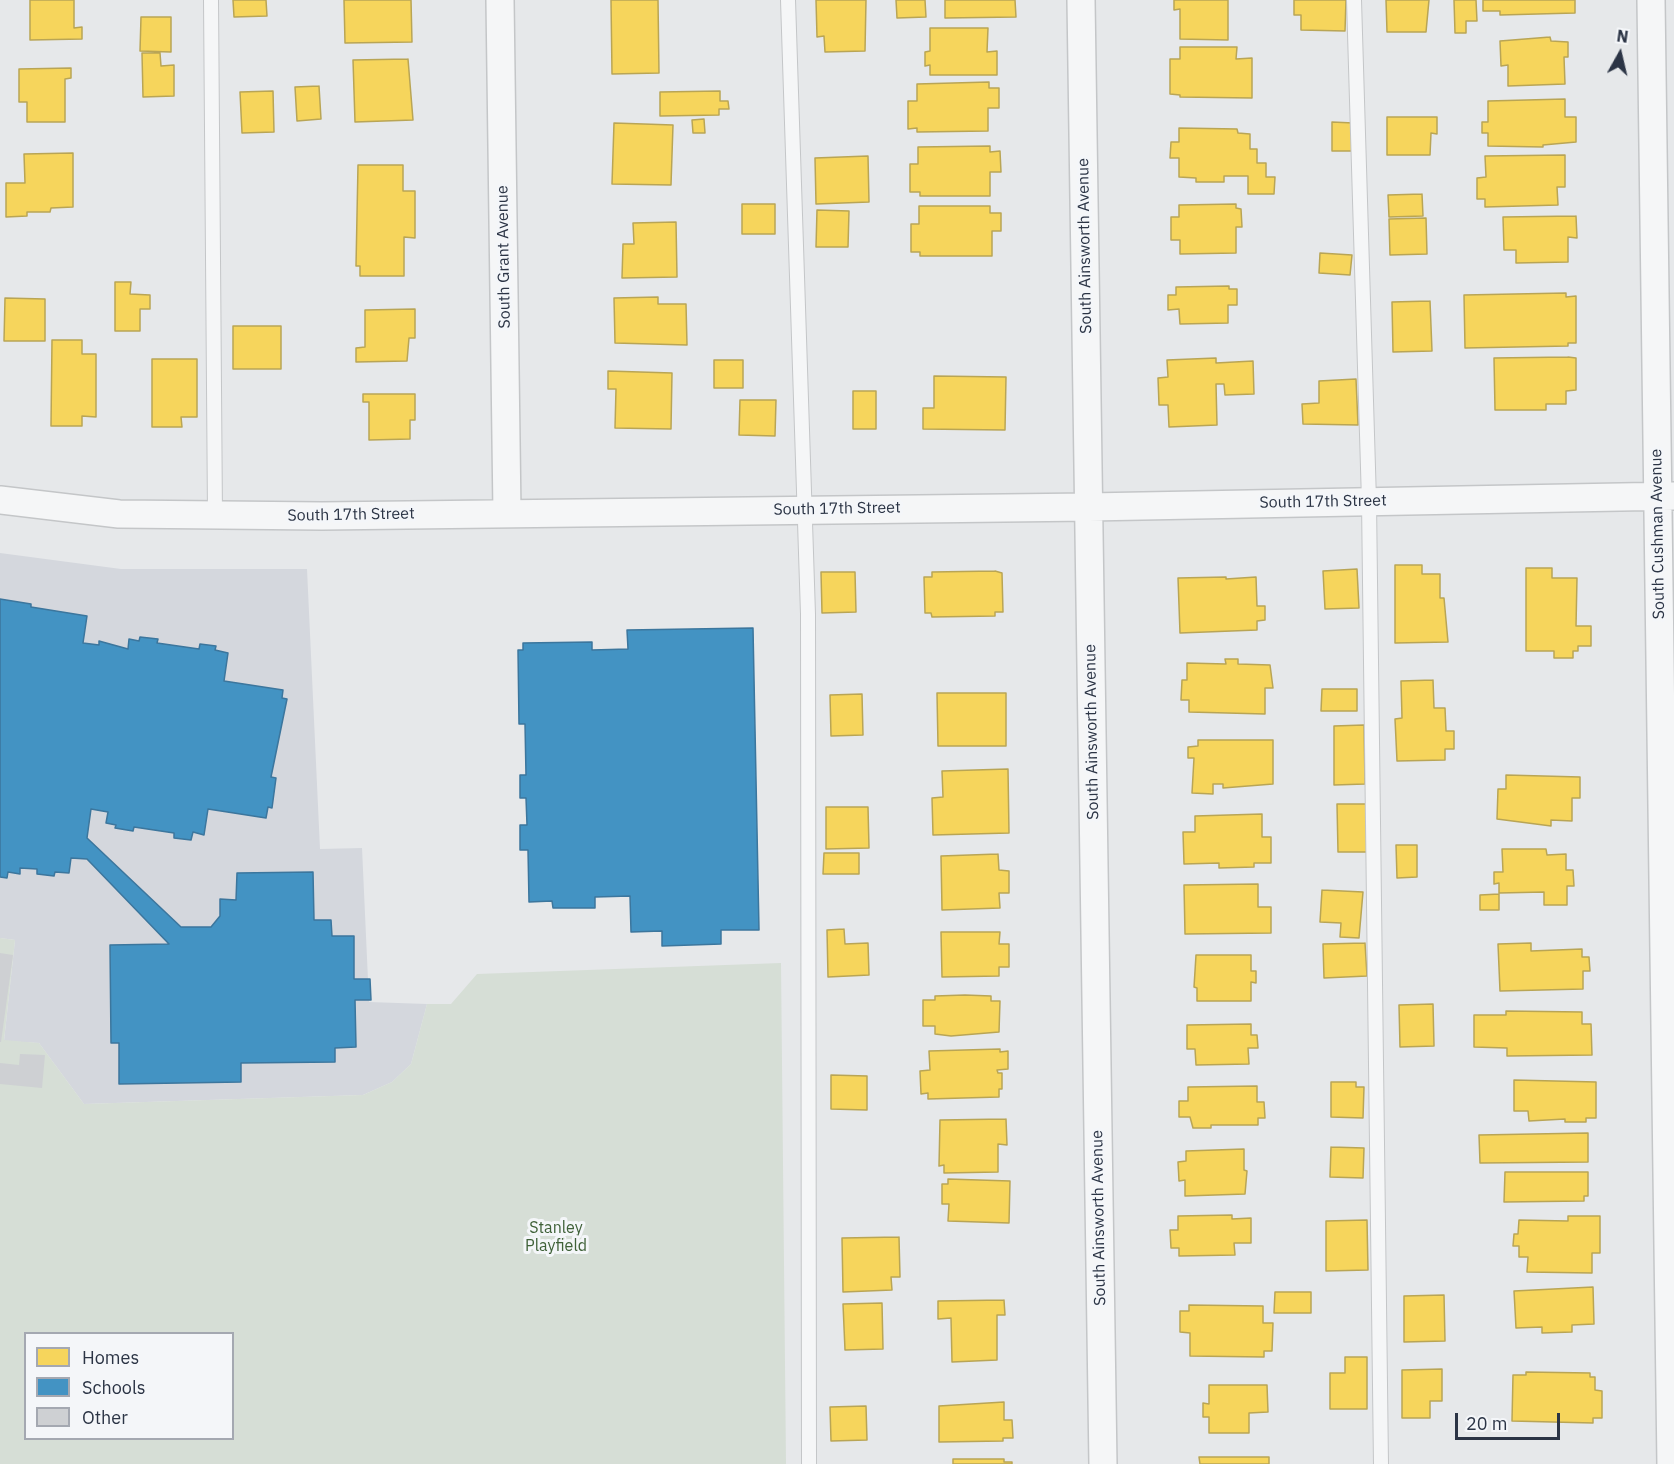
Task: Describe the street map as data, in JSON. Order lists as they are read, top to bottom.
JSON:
{
  "streets": {
    "street": [
      "South Ainsworth Avenue",
      "South Grant Avenue",
      "South 17th Street",
      "South Cushman Avenue"
    ]
  },
  "crossings": [
    ["South Ainsworth Avenue", "South 17th Street"],
    ["South Grant Avenue", "South 17th Street"],
    ["South 17th Street", "South Cushman Avenue"]
  ],
  "parks": ["Stanley Playfield"],
  "legend": ["Homes", "Schools", "Other"],
  "scale_bar": "20 m",
  "north": "top"
}
